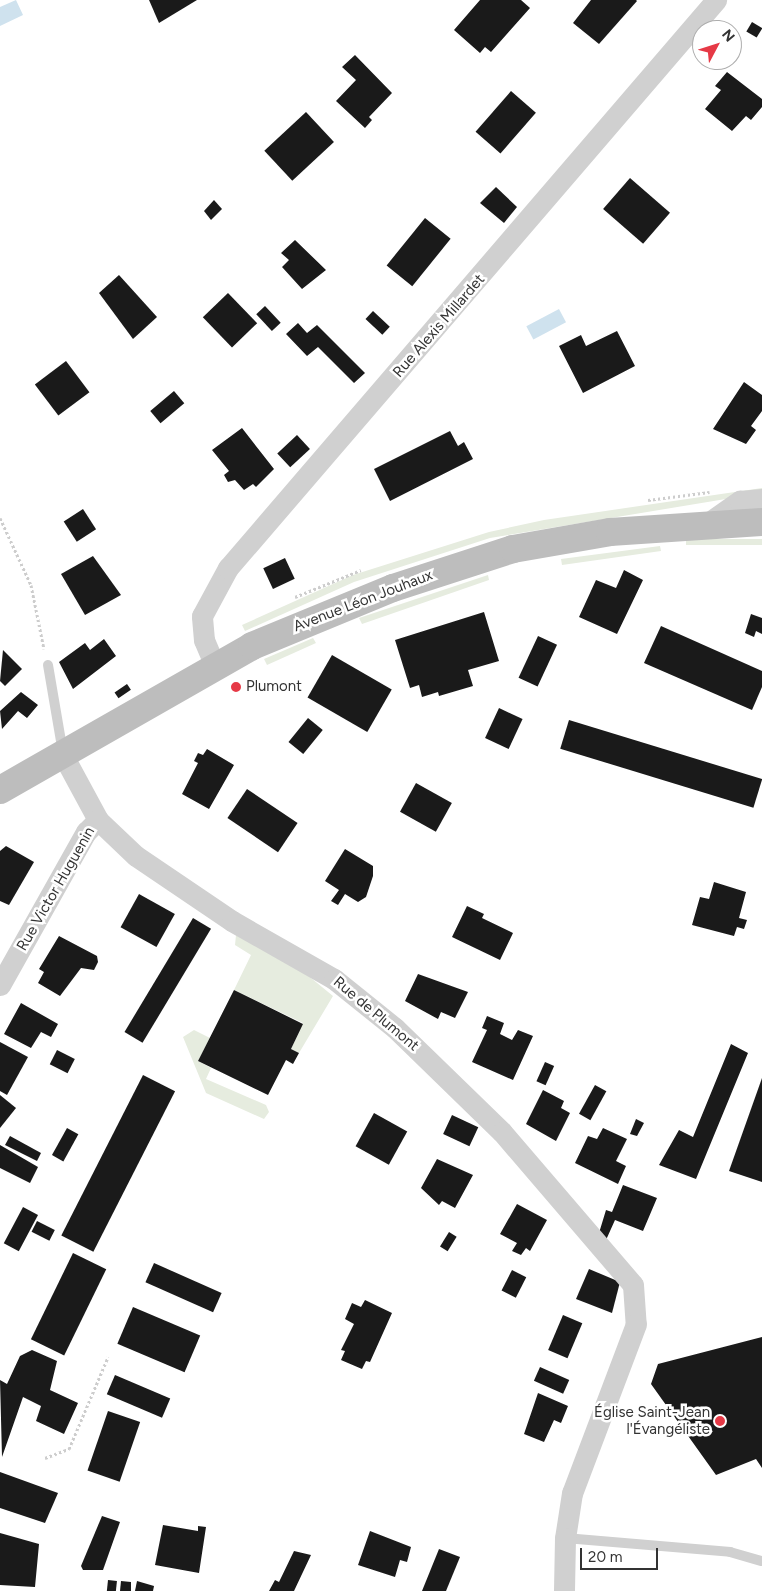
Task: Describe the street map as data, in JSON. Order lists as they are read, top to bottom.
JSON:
{
  "streets": {
    "main road": ["Avenue Léon Jouhaux"],
    "street": ["Rue Alexis Millardet", "Rue Victor Huguenin", "Rue de Plumont"]
  },
  "crossings": [
    ["Rue Alexis Millardet", "Avenue Léon Jouhaux"],
    ["Avenue Léon Jouhaux", "Rue de Plumont"],
    ["Rue Victor Huguenin", "Rue de Plumont"]
  ],
  "places": ["Plumont", "Église Saint-Jean l'Évangéliste"],
  "scale_bar": "20 m",
  "north": "top right"
}
